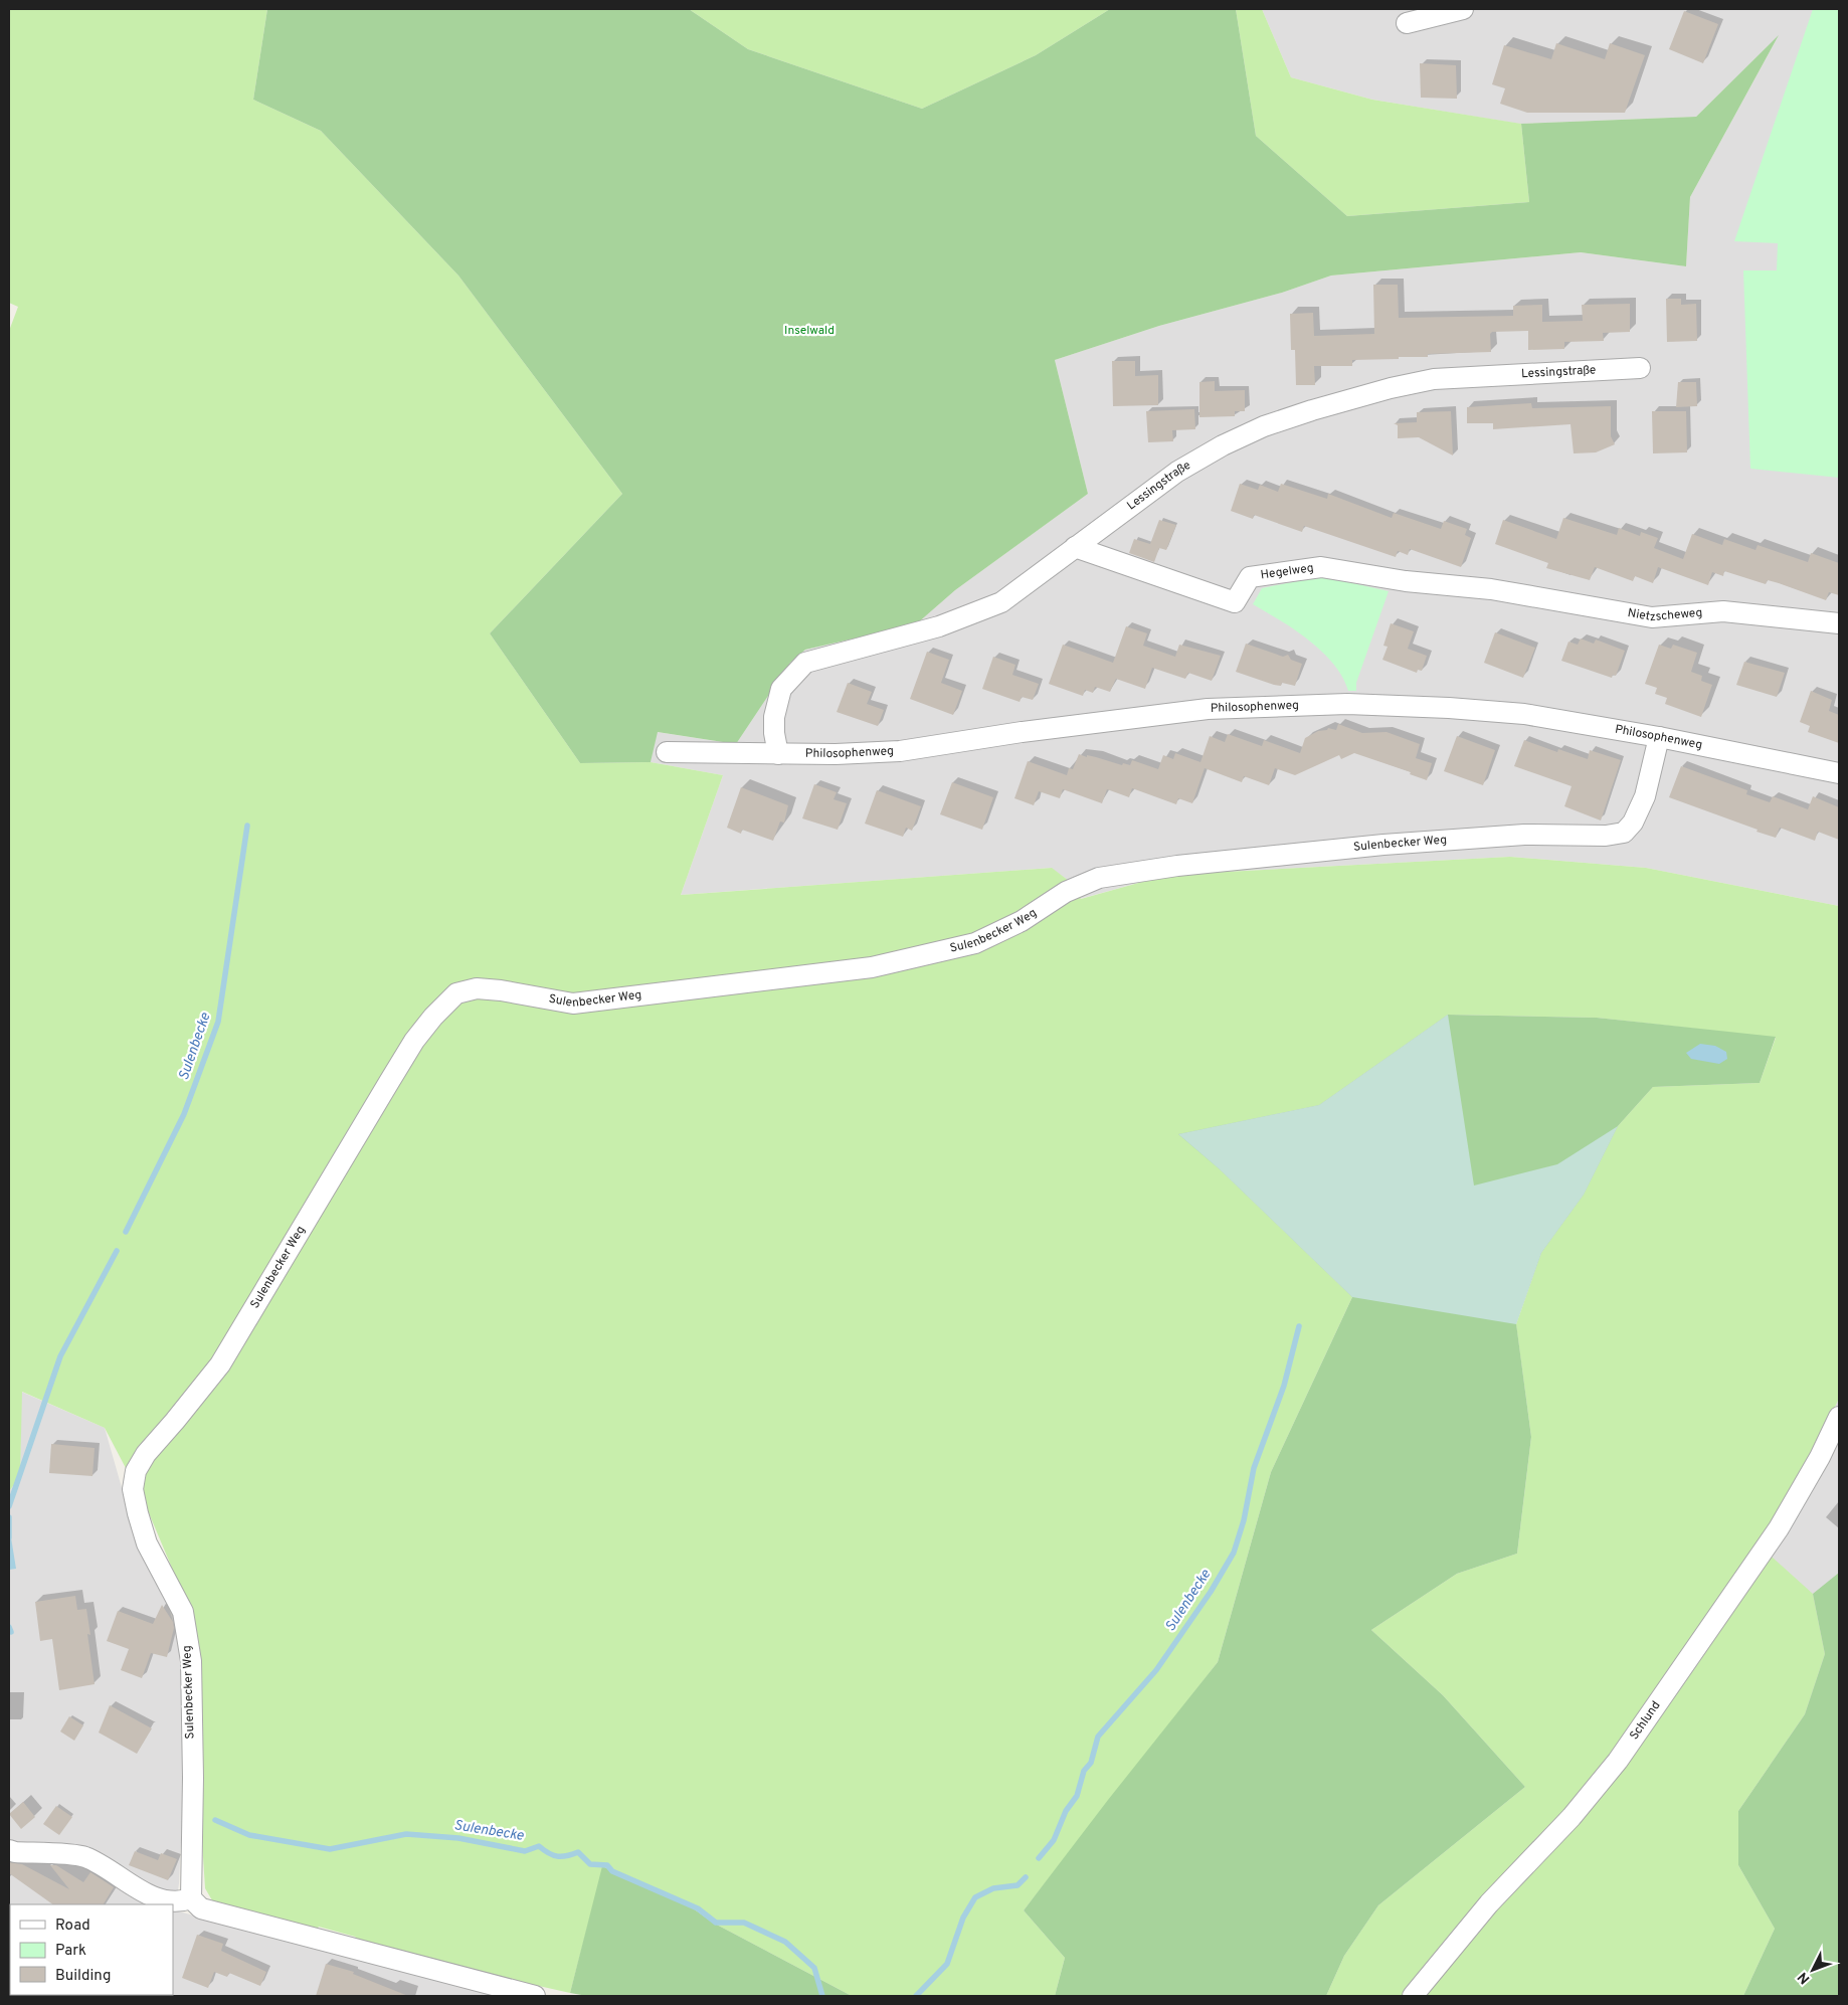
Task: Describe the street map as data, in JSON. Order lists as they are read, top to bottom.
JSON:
{
  "streets": {
    "street": [
      "Lessingstraße",
      "Hegelweg",
      "Nietzscheweg",
      "Philosophenweg",
      "Sulenbecker Weg",
      "Schlund"
    ]
  },
  "crossings": [
    ["Lessingstraße", "Hegelweg"],
    ["Lessingstraße", "Philosophenweg"],
    ["Hegelweg", "Nietzscheweg"],
    ["Philosophenweg", "Sulenbecker Weg"]
  ],
  "water": ["Sulenbecke"],
  "parks": ["Inselwald"],
  "legend": ["Road", "Park", "Building"],
  "north": "bottom left"
}
